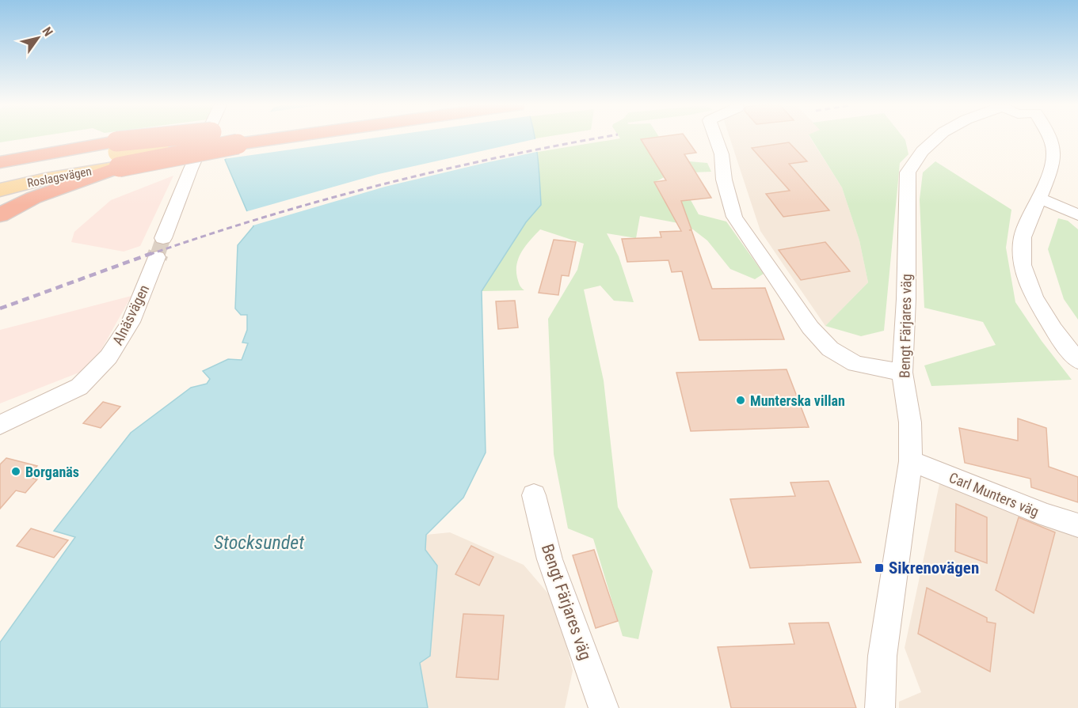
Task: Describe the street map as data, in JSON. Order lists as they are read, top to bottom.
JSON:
{
  "streets": {
    "main road": ["Roslagsvägen"],
    "street": ["Alnäsvägen", "Bengt Färjares väg", "Carl Munters väg"]
  },
  "crossings": [
    ["Bengt Färjares väg", "Carl Munters väg"]
  ],
  "water": ["Stocksundet"],
  "places": {
    "other": ["Munterska villan", "Borganäs"],
    "transit": ["Sikrenovägen"]
  },
  "north": "top right"
}
